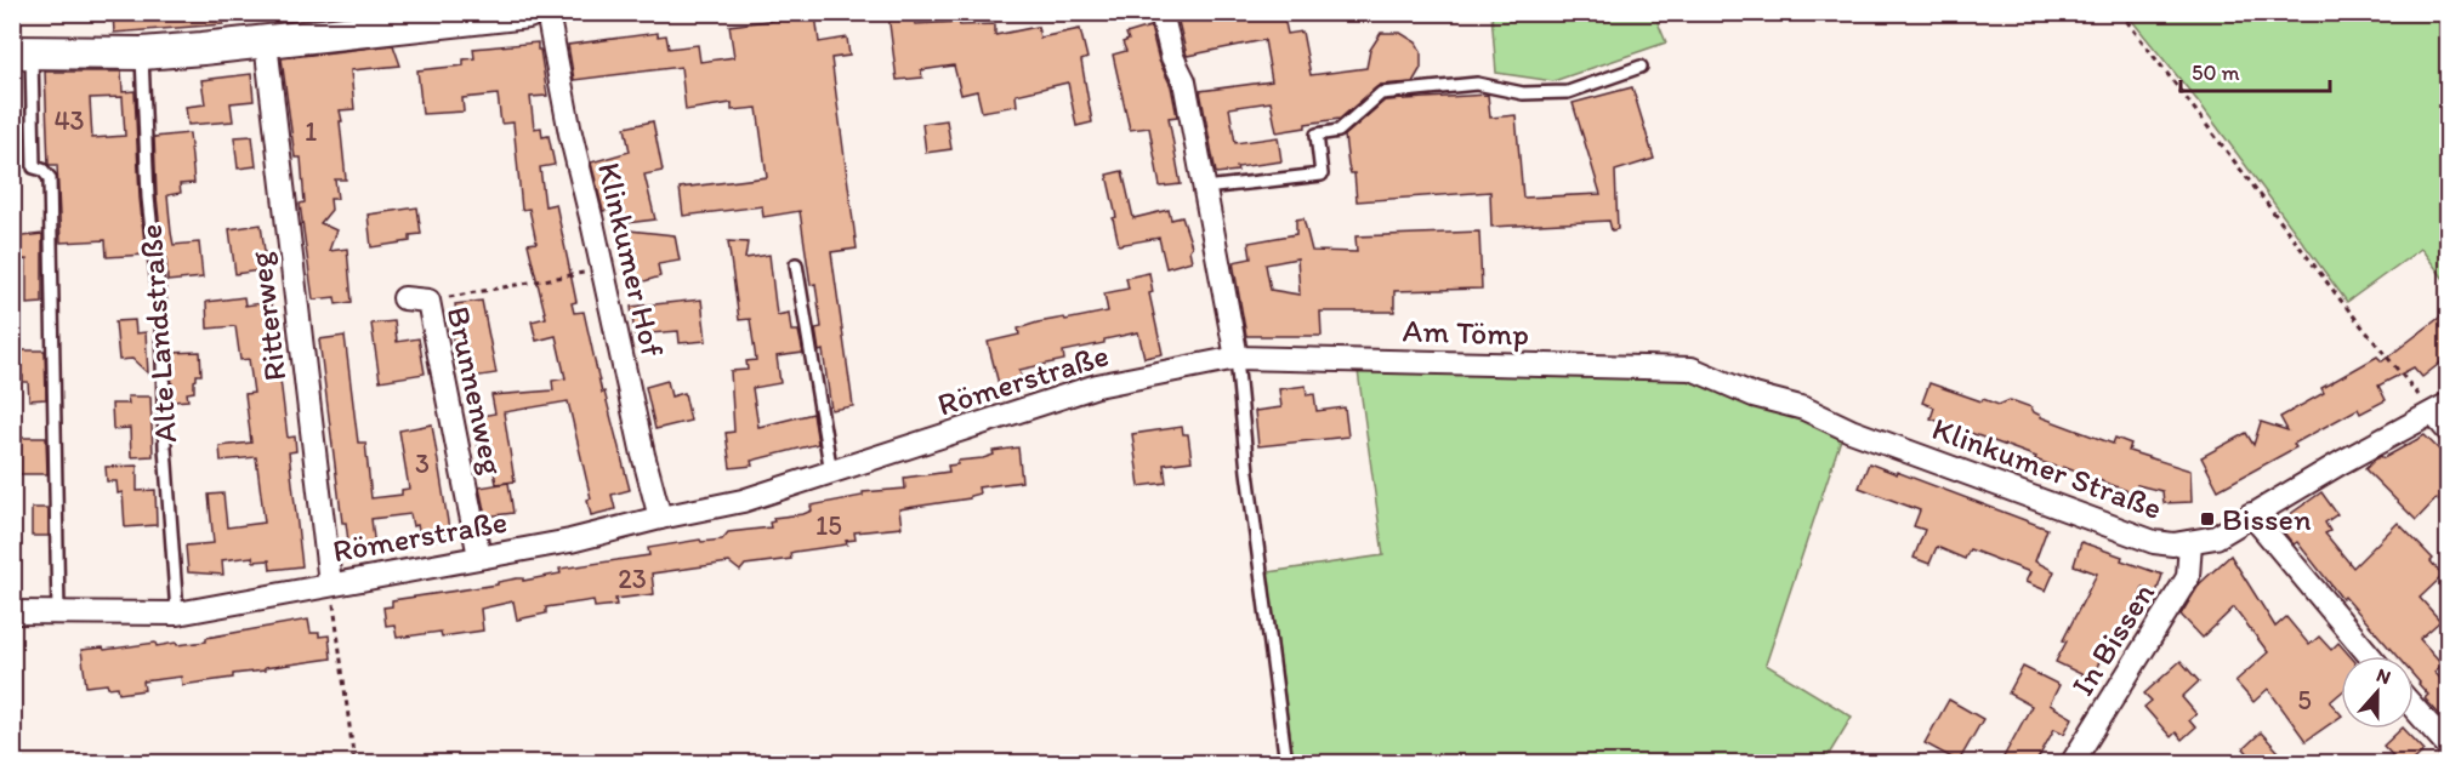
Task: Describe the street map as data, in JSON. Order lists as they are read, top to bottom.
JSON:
{
  "streets": {
    "street": [
      "Klinkumer Hof",
      "Ritterweg",
      "Am Tömp",
      "Römerstraße",
      "Brunnenweg",
      "Klinkumer Straße",
      "In Bissen"
    ],
    "lane": ["Alte Landstraße"]
  },
  "crossings": [
    ["Klinkumer Hof", "Römerstraße"],
    ["Ritterweg", "Römerstraße"],
    ["Am Tömp", "Römerstraße"],
    ["Am Tömp", "Klinkumer Straße"],
    ["Alte Landstraße", "Römerstraße"],
    ["Römerstraße", "Brunnenweg"],
    ["Klinkumer Straße", "In Bissen"]
  ],
  "places": {
    "transit": ["Bissen"]
  },
  "house_numbers": [
    "43",
    "1",
    "3",
    "15",
    "23",
    "5"
  ],
  "scale_bar": "50 m",
  "north": "top"
}
